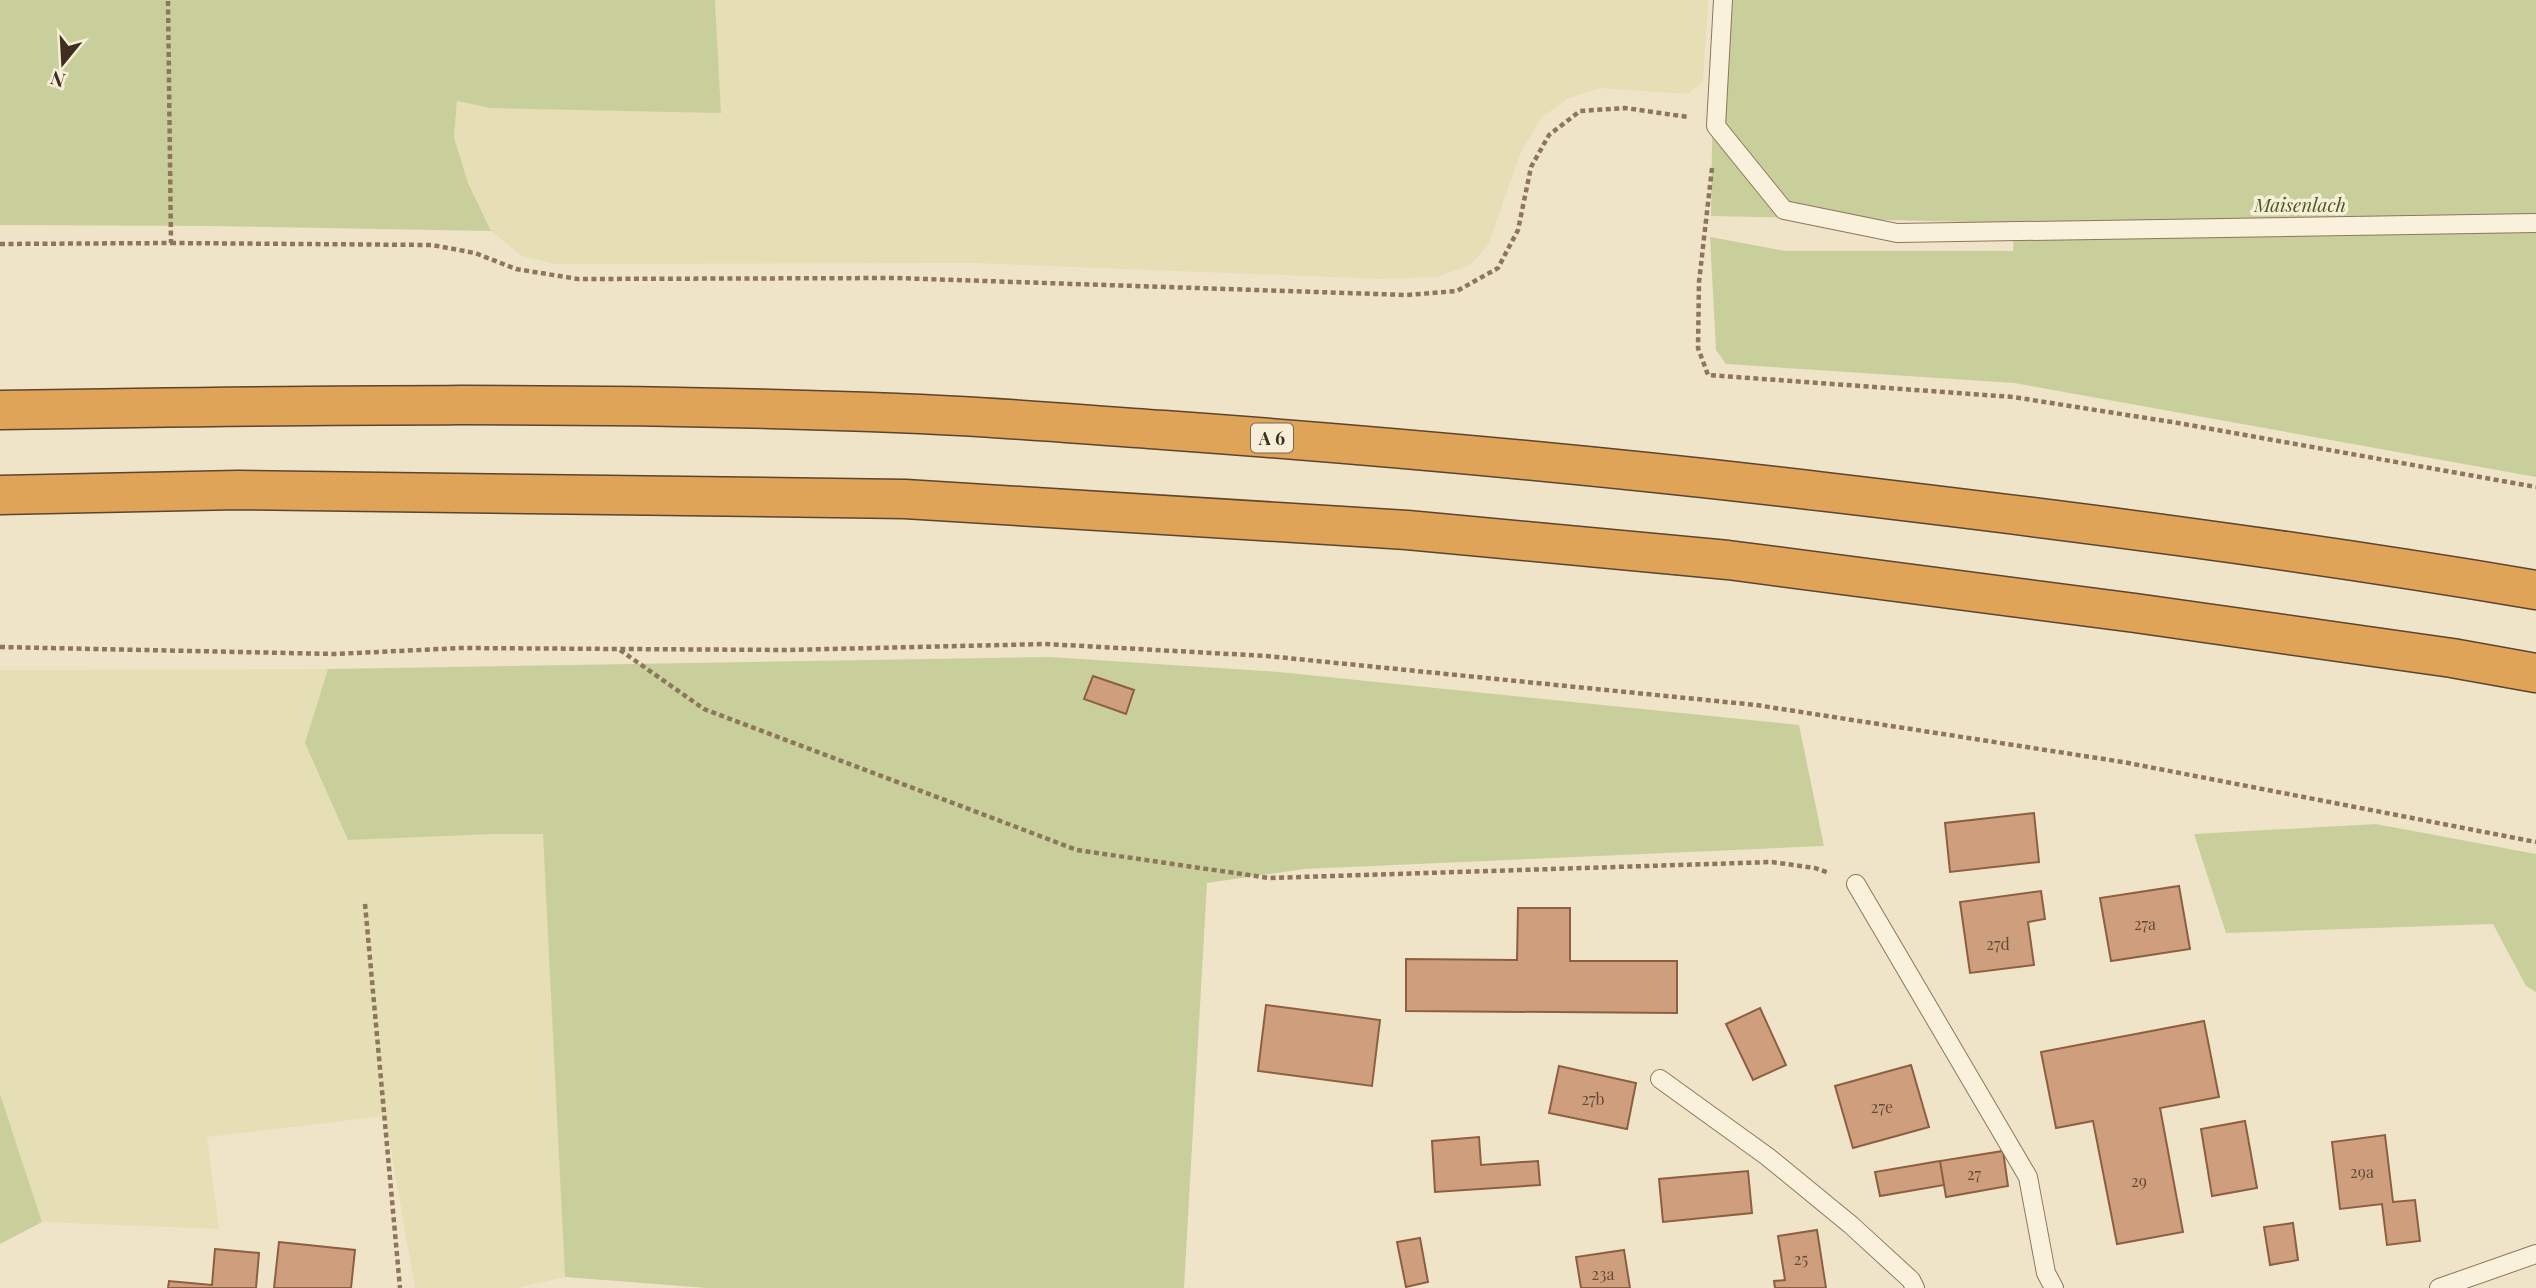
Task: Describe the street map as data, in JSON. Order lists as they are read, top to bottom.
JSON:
{
  "streets": {
    "highway": ["A 6"]
  },
  "parks": ["Maisenlach"],
  "house_numbers": [
    "27a",
    "27d",
    "27b",
    "27e",
    "29a",
    "27",
    "29",
    "25",
    "23a"
  ],
  "north": "bottom"
}
